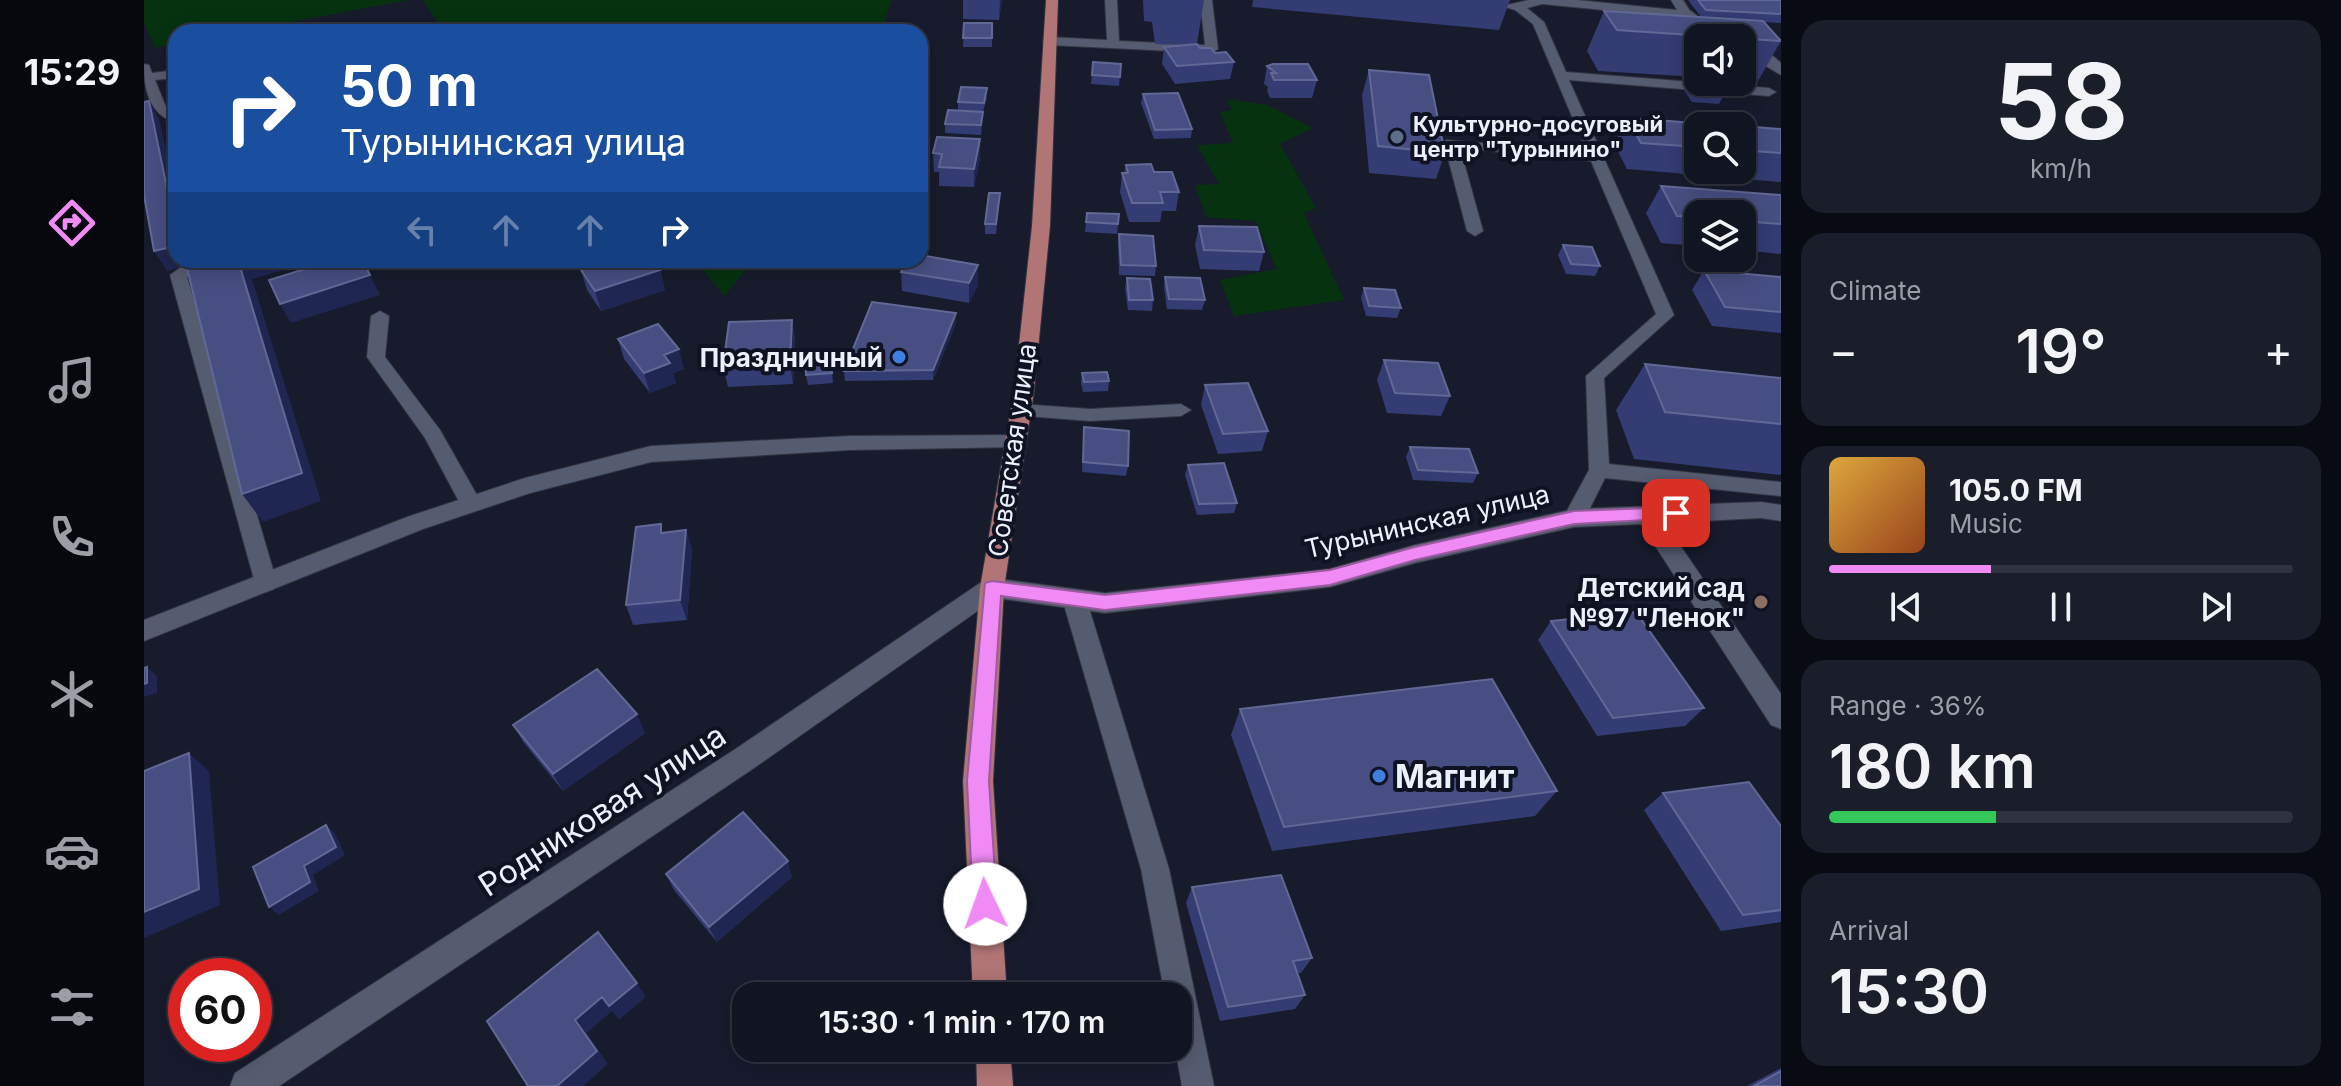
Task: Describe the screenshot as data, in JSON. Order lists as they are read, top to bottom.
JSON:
{
  "streets": {
    "main road": ["Советская улица"],
    "street": ["Турынинская улица", "Родниковая улица"]
  },
  "crossings": [
    ["Советская улица", "Турынинская улица"],
    ["Советская улица", "Родниковая улица"],
    ["Турынинская улица", "Родниковая улица"]
  ],
  "places": [
    "Культурно-досуговый центр \"Турынино\"",
    "Праздничный",
    "Детский сад №97 \"Ленок\"",
    "Магнит"
  ],
  "page": {
    "tabs": "15:29",
    "tile": [
      ["58", "km/h"],
      "Climate",
      ["Range · 36%", "180 km"],
      ["Arrival", "15:30"]
    ],
    "turn": ["50 m", "Турынинская улица"],
    "heat": ["−", "19°", "+"],
    "song": ["105.0 FM", "Music"],
    "limit": "60",
    "trip": "15:30 · 1 min · 170 m"
  }
}
